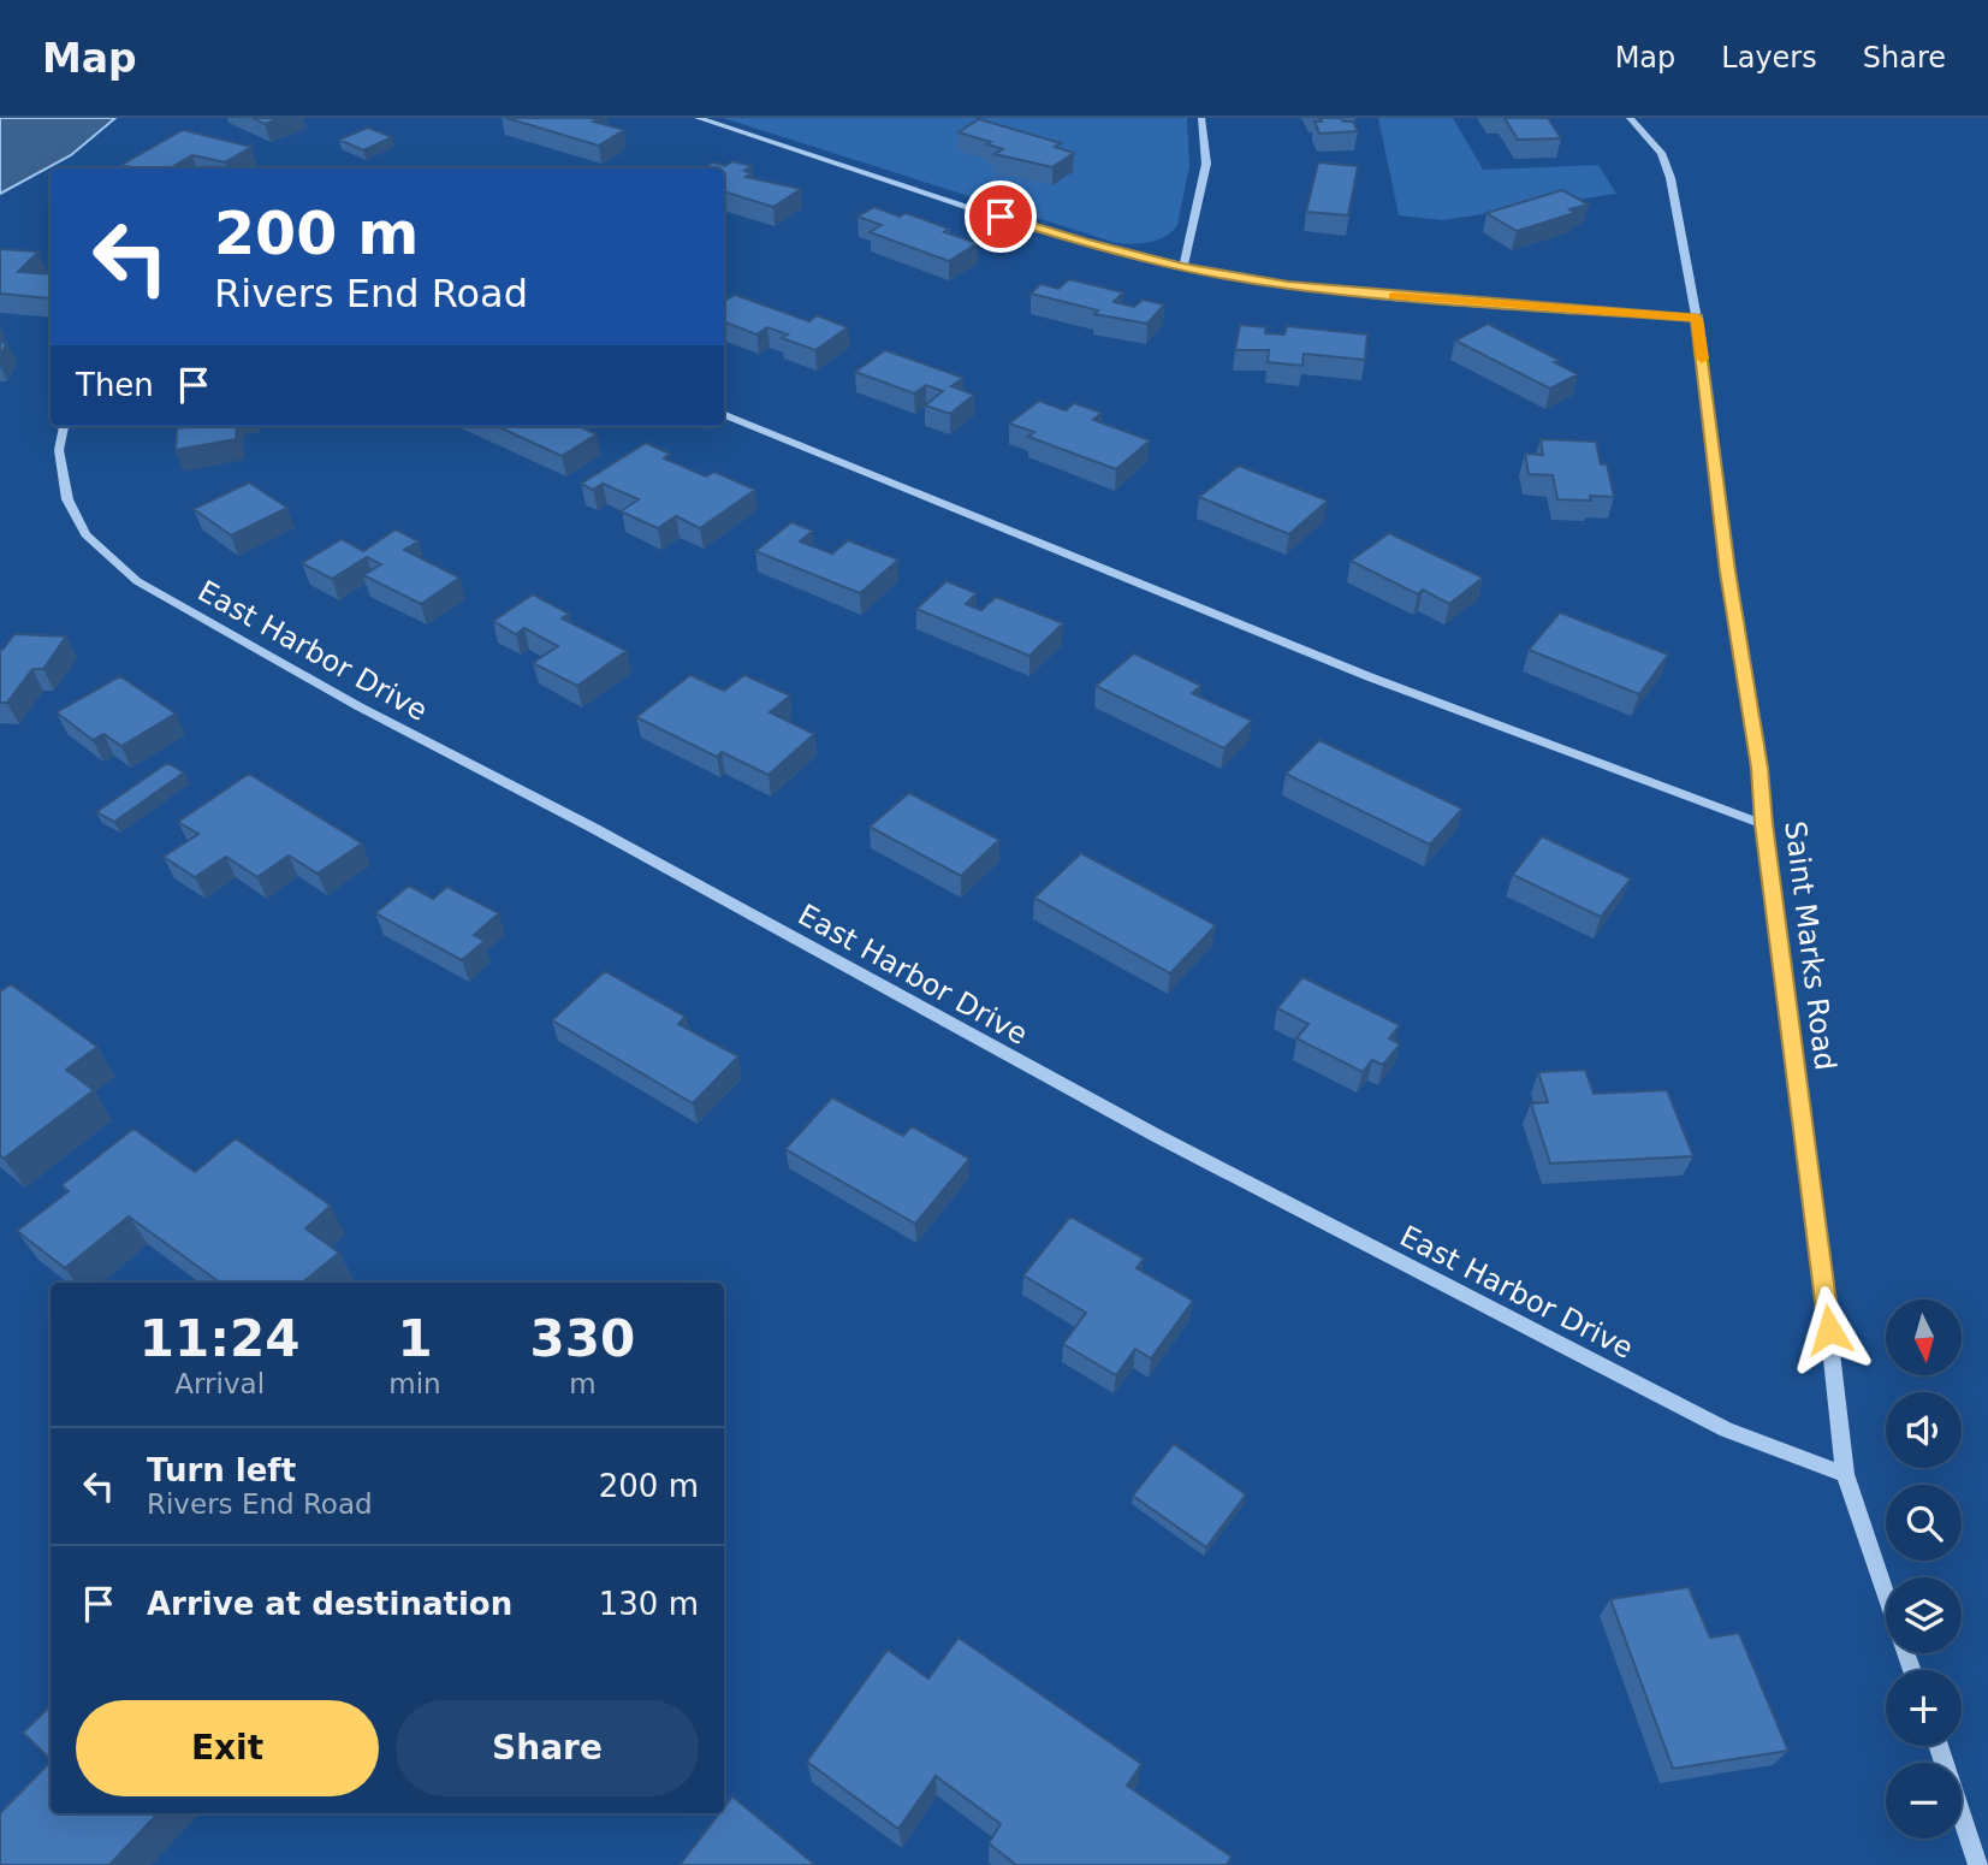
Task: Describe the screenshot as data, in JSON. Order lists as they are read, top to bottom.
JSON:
{
  "streets": {
    "street": ["East Harbor Drive", "Saint Marks Road"]
  },
  "crossings": [
    ["East Harbor Drive", "Saint Marks Road"]
  ],
  "north": "bottom",
  "page": {
    "header": "Map",
    "nav": ["Map", "Layers", "Share"],
    "turn": ["200 m", "Rivers End Road"],
    "then": "Then",
    "eta": [
      "11:24",
      "Arrival",
      "1",
      "min",
      "330",
      "m"
    ],
    "map_buttons": ["+", "−"],
    "list": [
      {
        "name": "Turn left",
        "note": "Rivers End Road",
        "value": "200 m"
      },
      {
        "name": "Arrive at destination",
        "value": "130 m"
      }
    ],
    "buttons": ["Exit", "Share"]
  }
}
